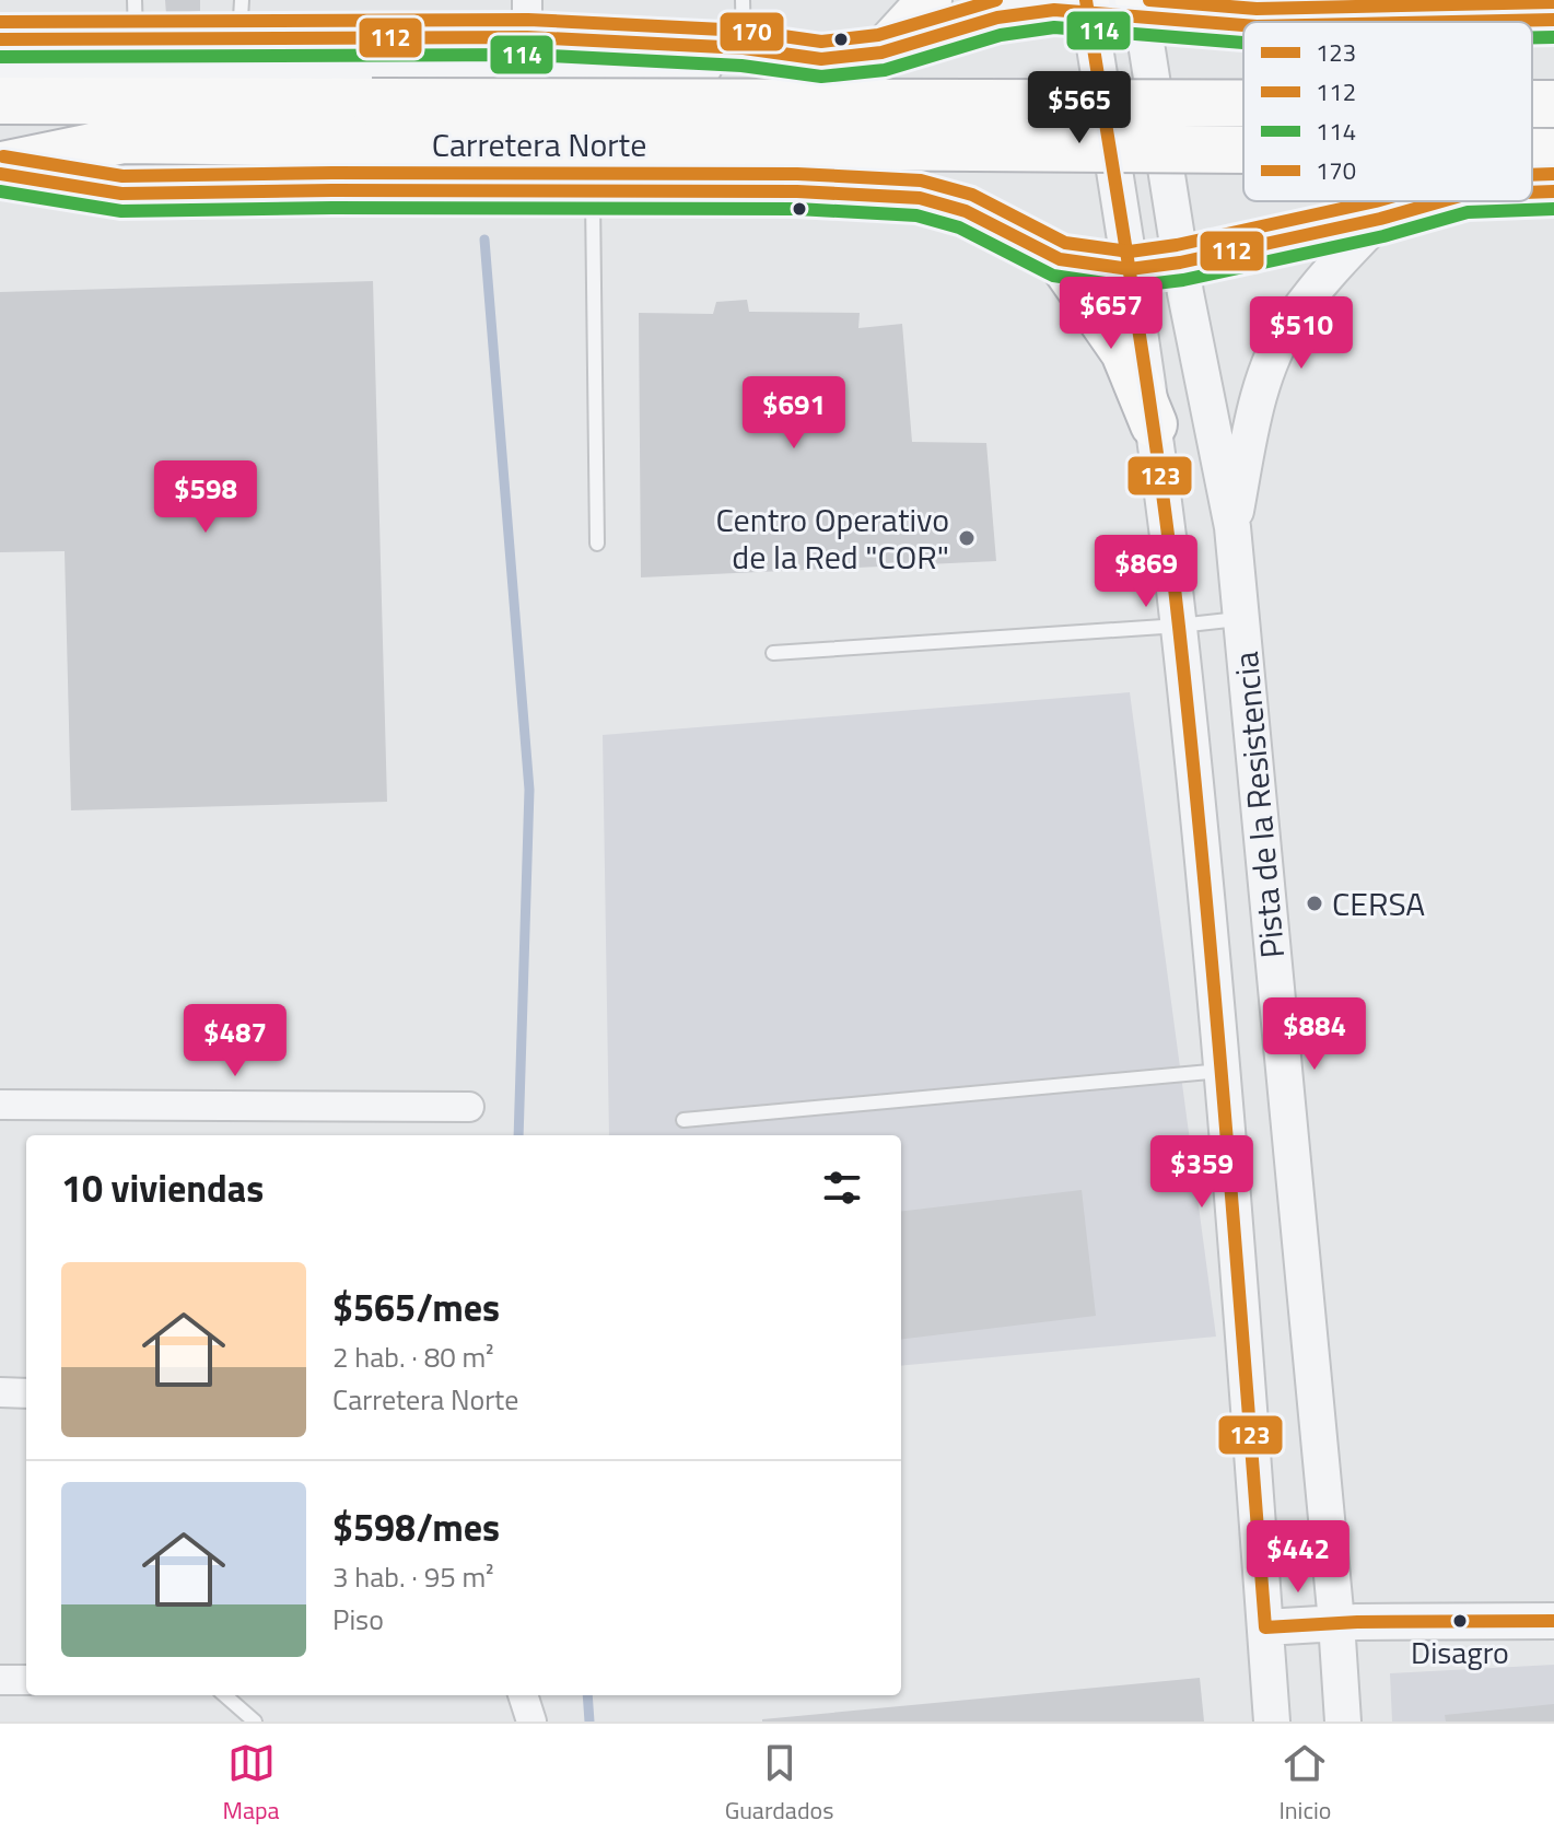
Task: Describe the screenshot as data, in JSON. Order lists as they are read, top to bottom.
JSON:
{
  "streets": {
    "highway": ["Carretera Norte"],
    "street": ["Pista de la Resistencia"]
  },
  "places": ["Centro Operativo de la Red \"COR\"", "CERSA", "Disagro"],
  "lines": [
    "transit line 123",
    "transit line 170",
    "transit line 112",
    "transit line 114"
  ],
  "legend": [
    "123",
    "112",
    "114",
    "170"
  ],
  "page": {
    "price": [
      "$565",
      "$657",
      "$510",
      "$691",
      "$598",
      "$869",
      "$884",
      "$487",
      "$359",
      "$442"
    ],
    "heading": "10 viviendas",
    "list": [
      {
        "name": "$565/mes",
        "note": "2 hab. · 80 m² · Carretera Norte"
      },
      {
        "name": "$598/mes",
        "note": "3 hab. · 95 m² · Piso"
      }
    ],
    "tabs": ["Mapa", "Guardados", "Inicio"]
  }
}
